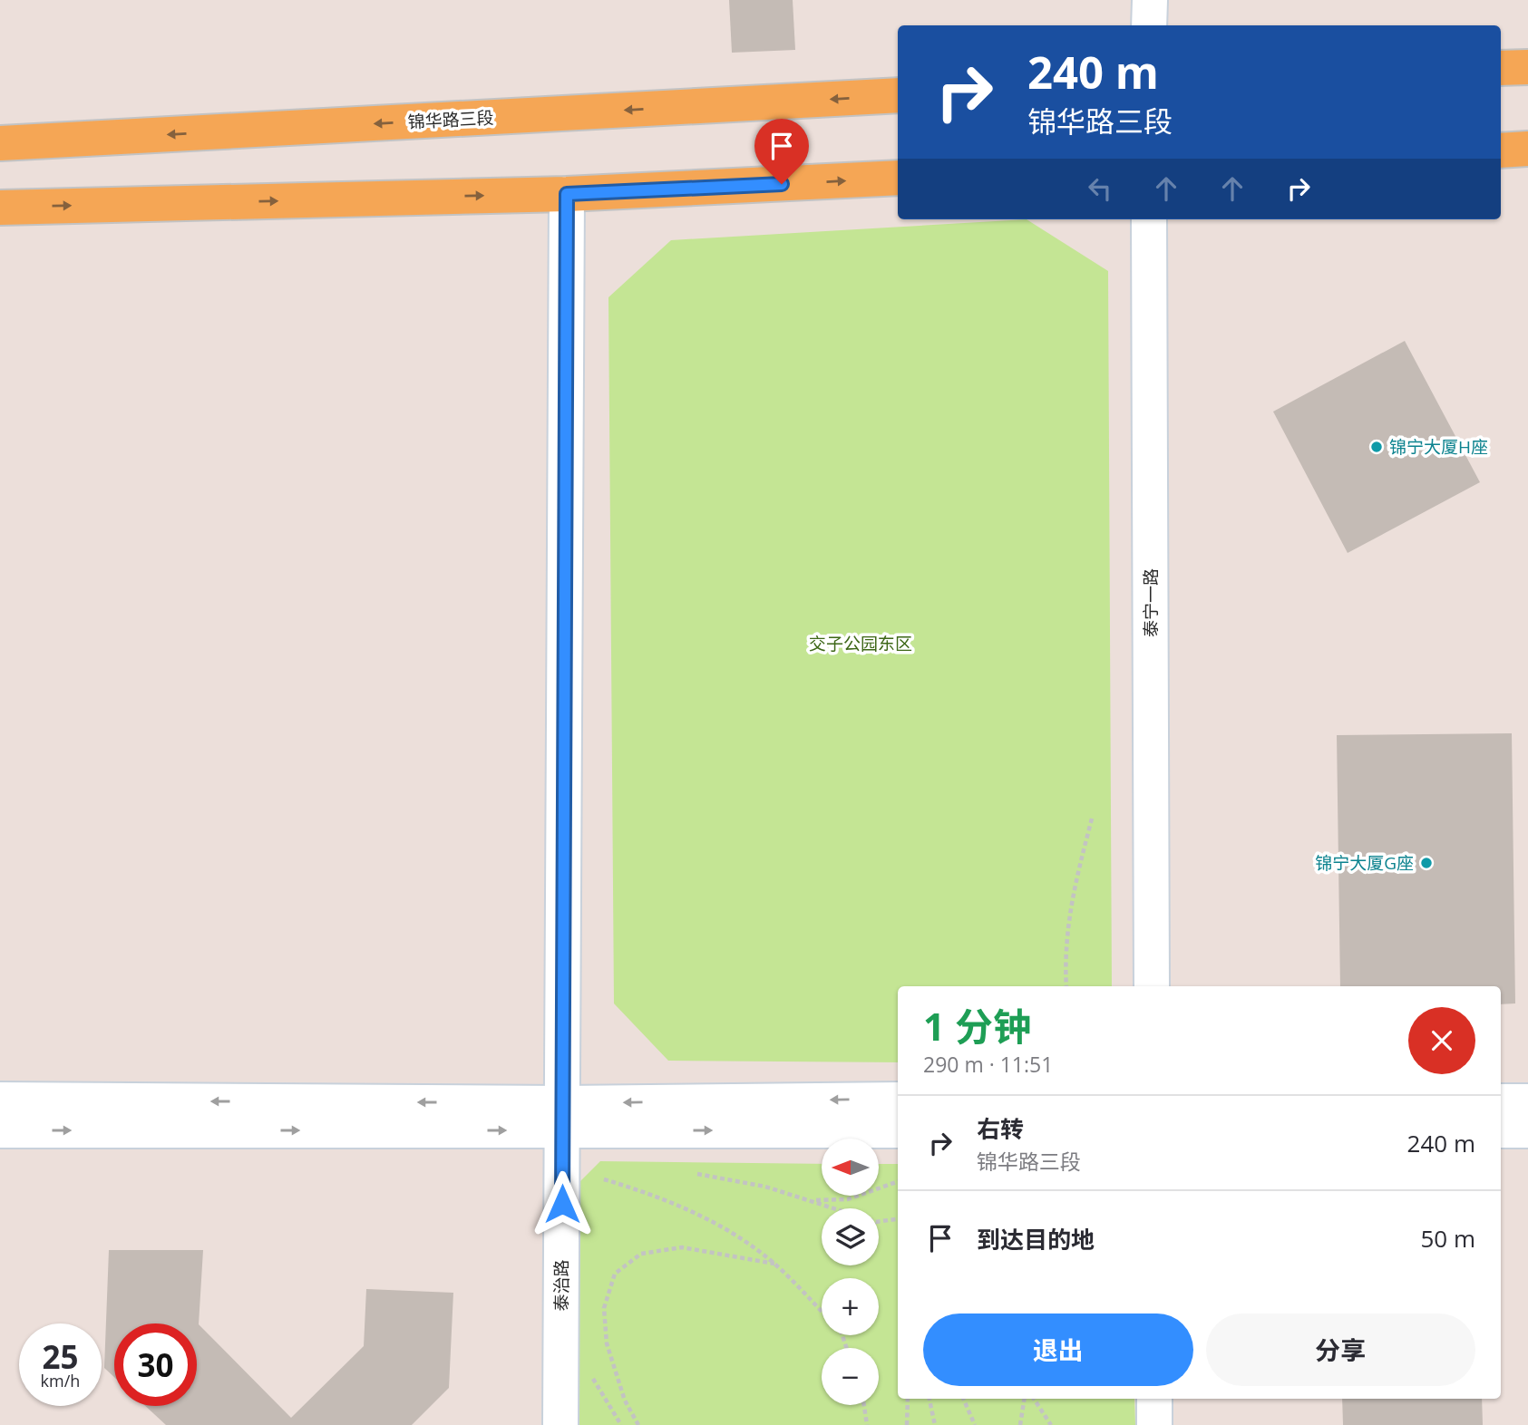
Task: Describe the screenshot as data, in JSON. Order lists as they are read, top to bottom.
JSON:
{
  "streets": {
    "main road": ["锦华路三段"],
    "street": ["泰宁一路", "泰治路"]
  },
  "parks": ["交子公园东区"],
  "places": ["锦宁大厦H座", "锦宁大厦G座"],
  "north": "left",
  "page": {
    "turn": ["240 m", "锦华路三段"],
    "heading": ["1 分钟", "290 m · 11:51"],
    "list": [
      {
        "name": "右转",
        "note": "锦华路三段",
        "value": "240 m"
      },
      {
        "name": "到达目的地",
        "value": "50 m"
      }
    ],
    "map_buttons": ["+", "−"],
    "buttons": ["退出", "分享"],
    "speed": "25 km/h",
    "limit": "30"
  }
}
